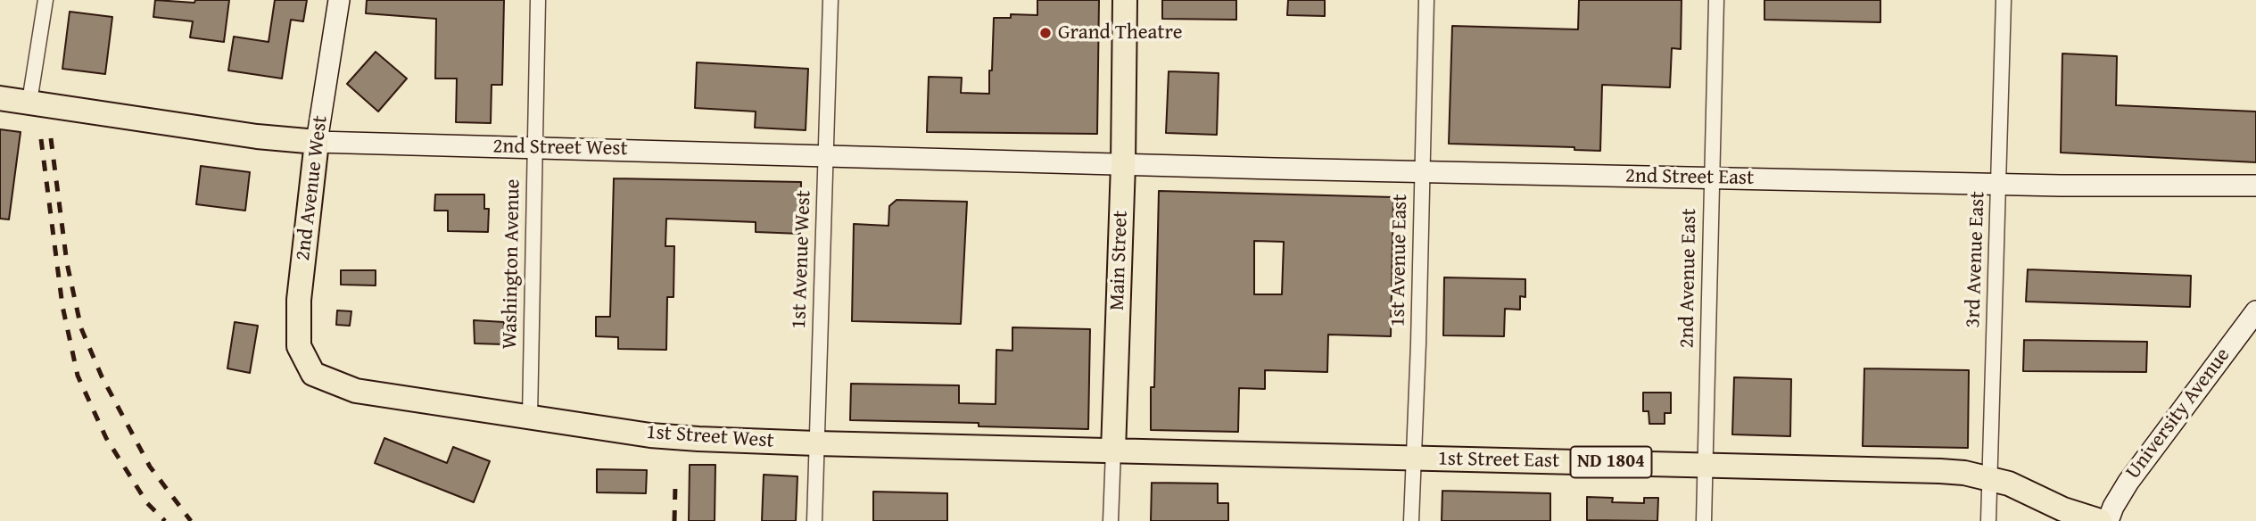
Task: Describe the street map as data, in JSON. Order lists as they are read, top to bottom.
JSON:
{
  "streets": {
    "main road": [
      "2nd Street West",
      "2nd Avenue West",
      "Main Street",
      "1st Street West",
      "1st Street East",
      "ND 1804"
    ],
    "street": [
      "2nd Street East",
      "1st Avenue West",
      "3rd Avenue East",
      "1st Avenue East",
      "Washington Avenue",
      "2nd Avenue East",
      "University Avenue"
    ]
  },
  "crossings": [
    ["2nd Street West", "2nd Street East"],
    ["2nd Street West", "2nd Avenue West"],
    ["2nd Street West", "1st Avenue West"],
    ["2nd Street West", "Main Street"],
    ["2nd Street West", "Washington Avenue"],
    ["2nd Street East", "3rd Avenue East"],
    ["2nd Street East", "Main Street"],
    ["2nd Street East", "1st Avenue East"],
    ["2nd Street East", "2nd Avenue East"],
    ["2nd Avenue West", "1st Street West"],
    ["1st Avenue West", "1st Street West"],
    ["3rd Avenue East", "1st Street East"],
    ["Main Street", "1st Street West"],
    ["Main Street", "1st Street East"],
    ["1st Avenue East", "1st Street East"],
    ["Washington Avenue", "1st Street West"],
    ["2nd Avenue East", "1st Street East"],
    ["1st Street West", "1st Street East"]
  ],
  "places": ["Grand Theatre"]
}
